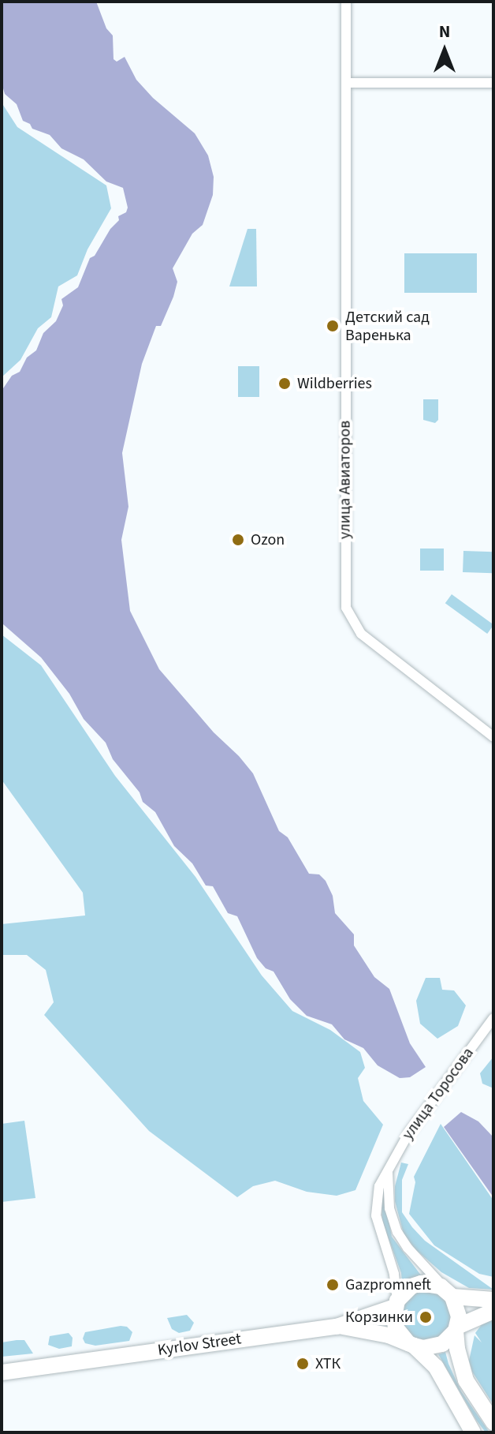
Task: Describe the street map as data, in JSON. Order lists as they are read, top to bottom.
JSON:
{
  "streets": {
    "main road": ["Kyrlov Street"],
    "street": ["улица Авиаторов", "улица Торосова"]
  },
  "crossings": [
    ["улица Торосова", "Kyrlov Street"]
  ],
  "places": [
    "Детский сад Варенька",
    "Wildberries",
    "Ozon",
    "Gazpromneft",
    "Корзинки",
    "ХТК"
  ],
  "north": "top"
}
